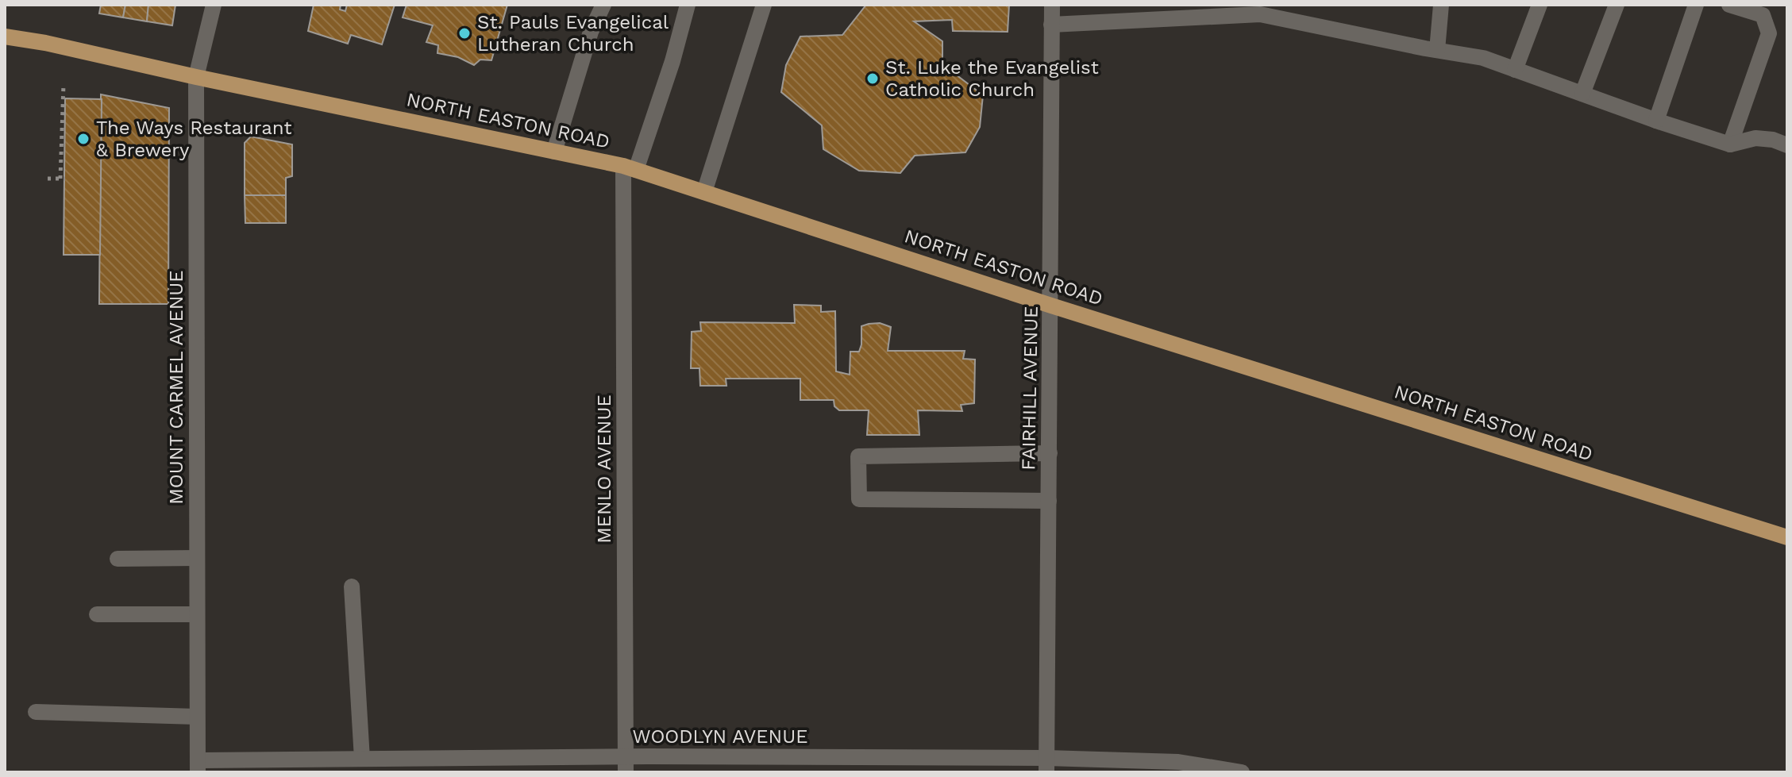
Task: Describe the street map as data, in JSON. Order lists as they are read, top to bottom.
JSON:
{
  "streets": {
    "main road": ["NORTH EASTON ROAD"],
    "street": [
      "MOUNT CARMEL AVENUE",
      "FAIRHILL AVENUE",
      "MENLO AVENUE",
      "WOODLYN AVENUE"
    ]
  },
  "crossings": [
    ["NORTH EASTON ROAD", "MOUNT CARMEL AVENUE"],
    ["NORTH EASTON ROAD", "FAIRHILL AVENUE"],
    ["NORTH EASTON ROAD", "MENLO AVENUE"],
    ["MOUNT CARMEL AVENUE", "WOODLYN AVENUE"],
    ["FAIRHILL AVENUE", "WOODLYN AVENUE"],
    ["MENLO AVENUE", "WOODLYN AVENUE"]
  ],
  "places": ["St. Pauls Evangelical Lutheran Church", "St. Luke the Evangelist Catholic Church", "The Ways Restaurant & Brewery"]
}
